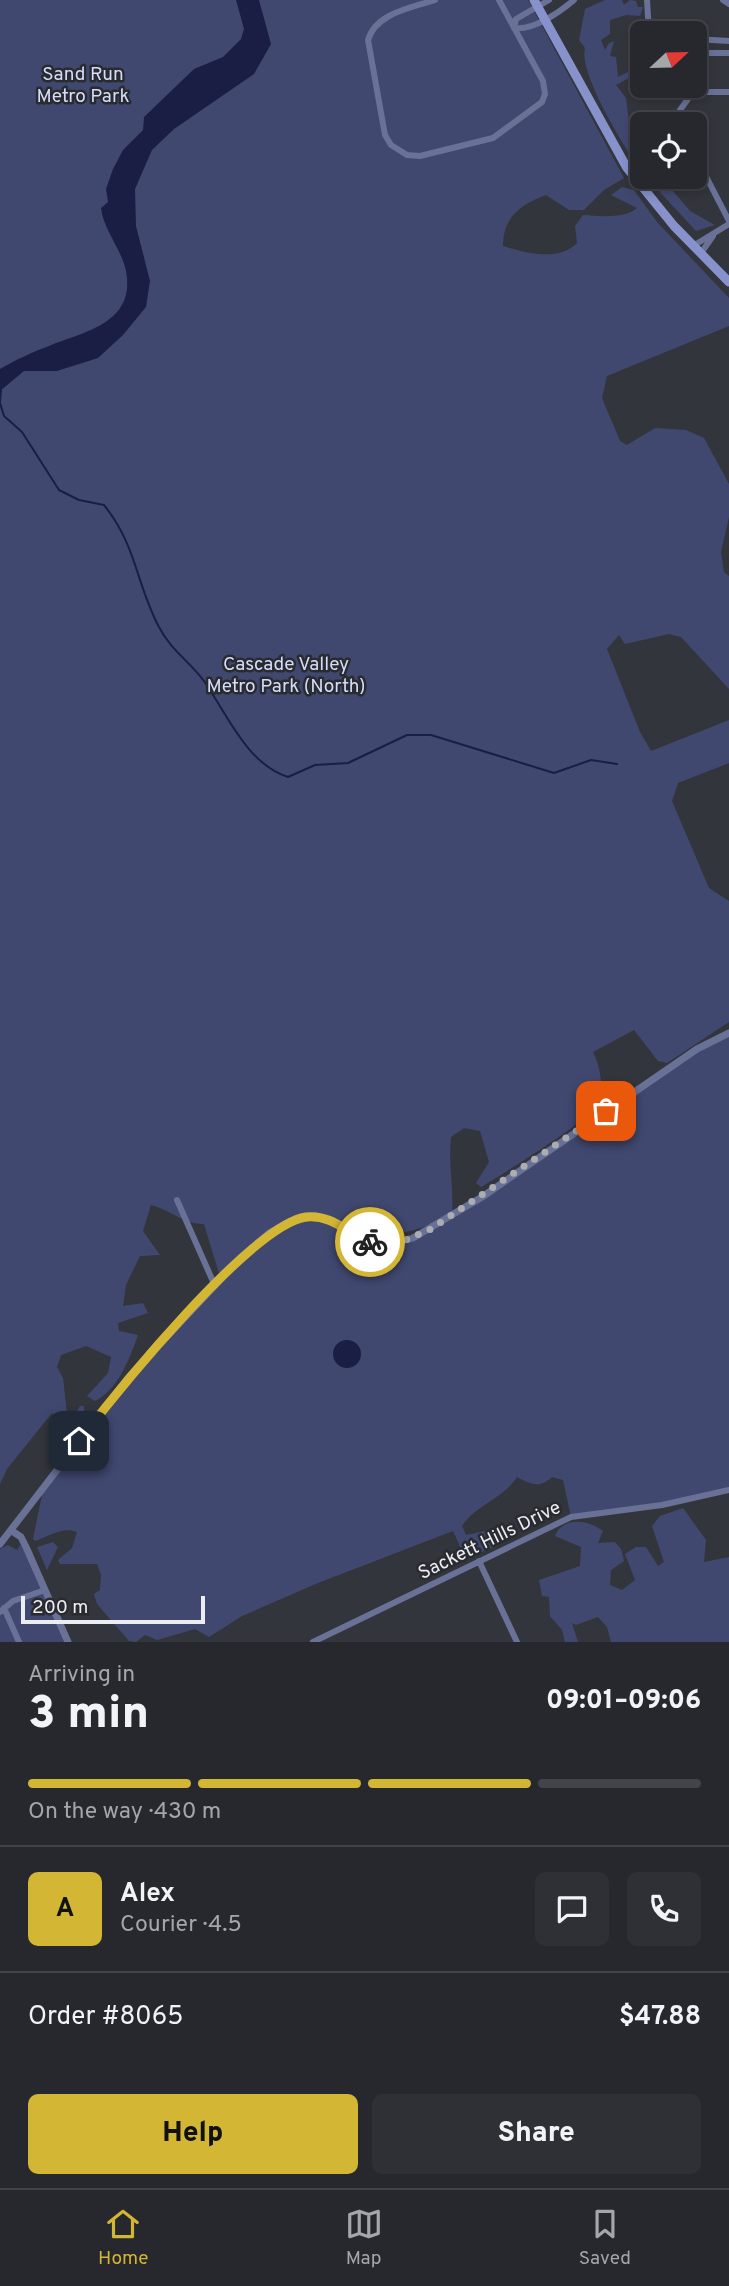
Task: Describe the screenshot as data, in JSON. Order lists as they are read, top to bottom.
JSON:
{
  "streets": {
    "street": ["Sackett Hills Drive"]
  },
  "parks": ["Sand Run Metro Park", "Cascade Valley Metro Park (North)"],
  "scale_bar": "200 m",
  "north": "right",
  "page": {
    "scale": "200 m",
    "heading": ["3 min", "Arriving in", "09:01–09:06"],
    "panel": [
      "Alex",
      "Courier · 4.5",
      "Order #8065",
      "$47.88"
    ],
    "bar": "On the way · 430 m",
    "round": "A",
    "buttons": ["Help", "Share"],
    "tabs": ["Home", "Map", "Saved"]
  }
}
